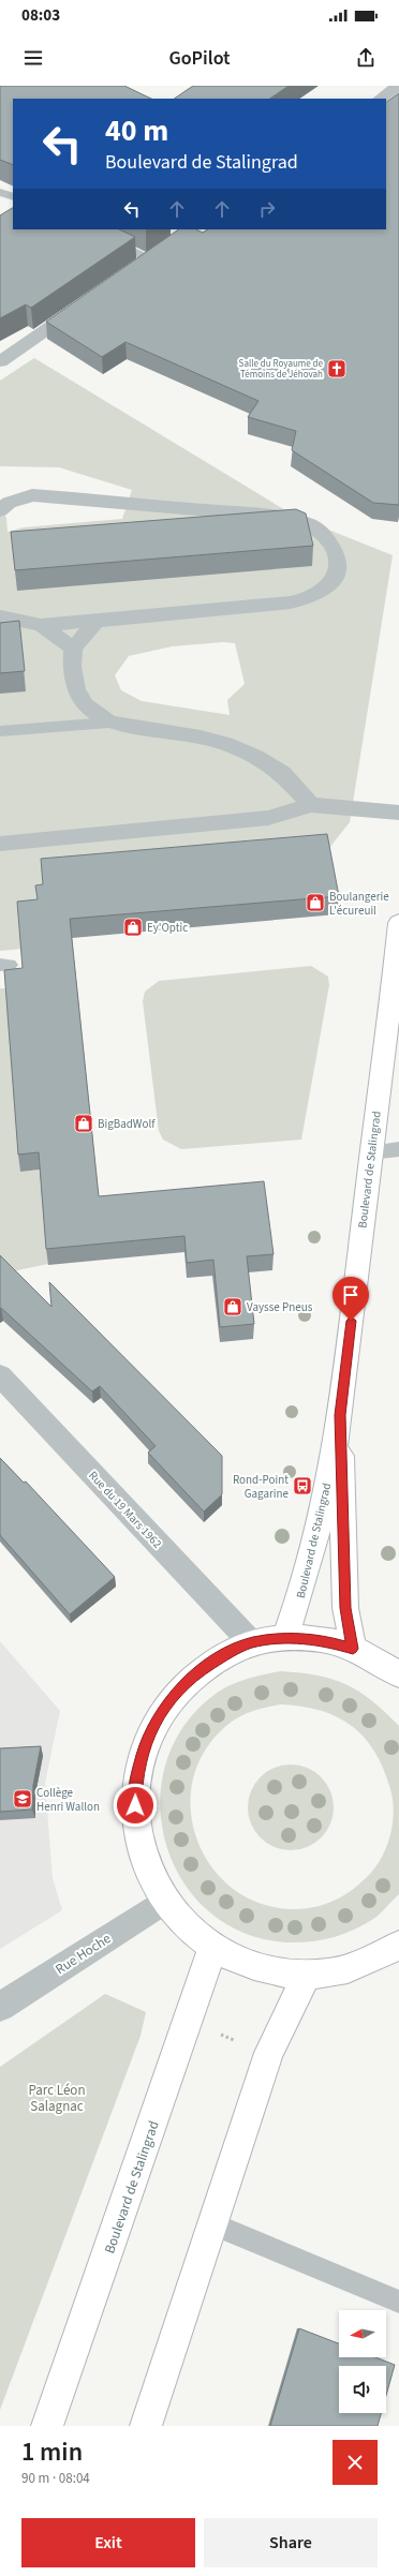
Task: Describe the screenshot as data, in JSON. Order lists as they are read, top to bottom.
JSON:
{
  "streets": {
    "main road": ["Boulevard de Stalingrad"],
    "street": ["Rue du 19 Mars 1962", "Rue Hoche"]
  },
  "parks": ["Parc Léon Salagnac"],
  "places": {
    "church": ["Salle du Royaume de Témoins de Jéhovah"],
    "shop": [
      "Boulangerie L'écureuil",
      "Ey'Optic",
      "BigBadWolf",
      "Vaysse Pneus"
    ],
    "bus stop": ["Rond-Point Gagarine"],
    "school or university": ["Collège Henri Wallon"]
  },
  "north": "left",
  "page": {
    "status": "08:03",
    "header": "GoPilot",
    "turn": ["40 m", "Boulevard de Stalingrad"],
    "heading": ["1 min", "90 m · 08:04"],
    "buttons": ["Exit", "Share"]
  }
}
